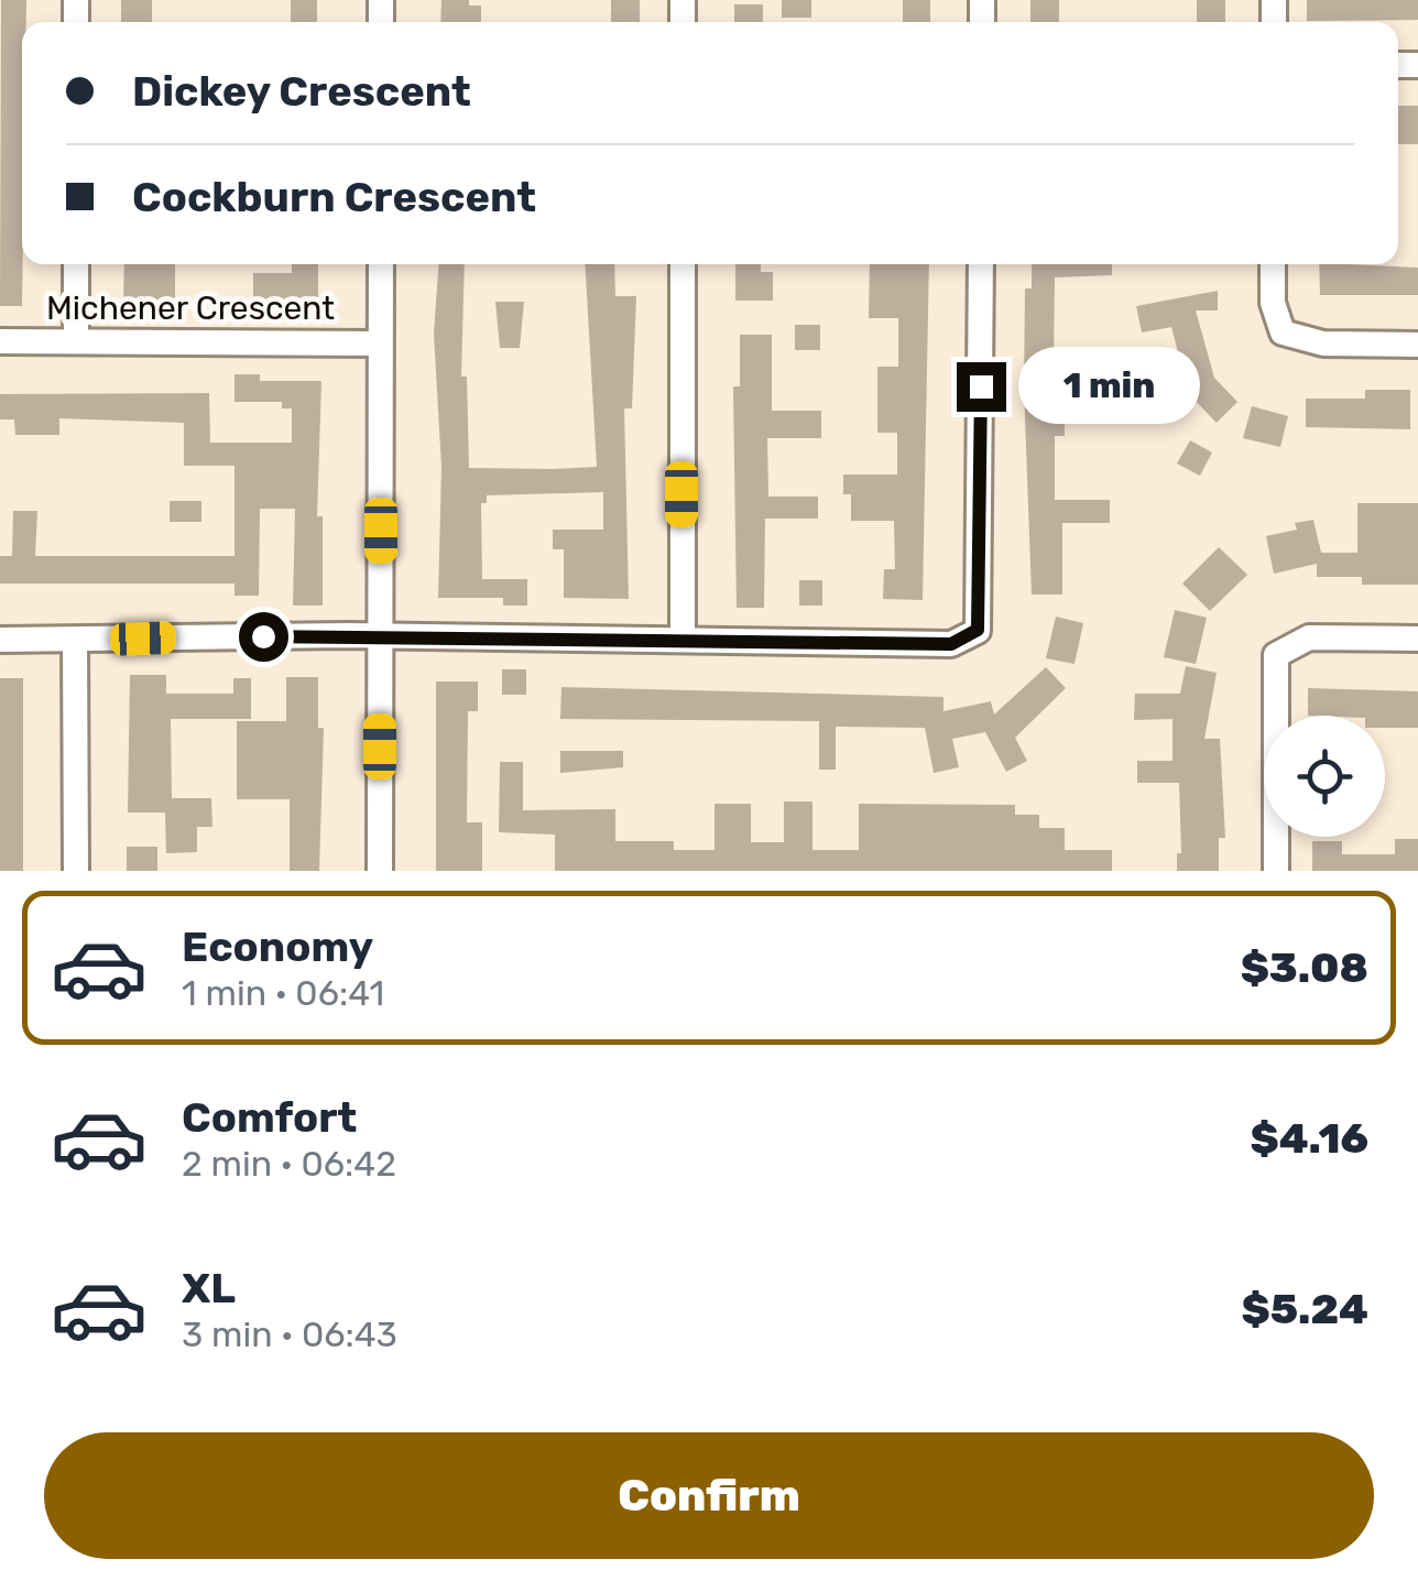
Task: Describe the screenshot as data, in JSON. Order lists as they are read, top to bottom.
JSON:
{
  "streets": {
    "street": ["Michener Crescent"]
  },
  "page": {
    "banner": ["Dickey Crescent", "Cockburn Crescent"],
    "bubble": "1 min",
    "list": [
      {
        "name": "Economy",
        "note": "1 min · 06:41",
        "value": "$3.08"
      },
      {
        "name": "Comfort",
        "note": "2 min · 06:42",
        "value": "$4.16"
      },
      {
        "name": "XL",
        "note": "3 min · 06:43",
        "value": "$5.24"
      }
    ],
    "buttons": "Confirm"
  }
}
